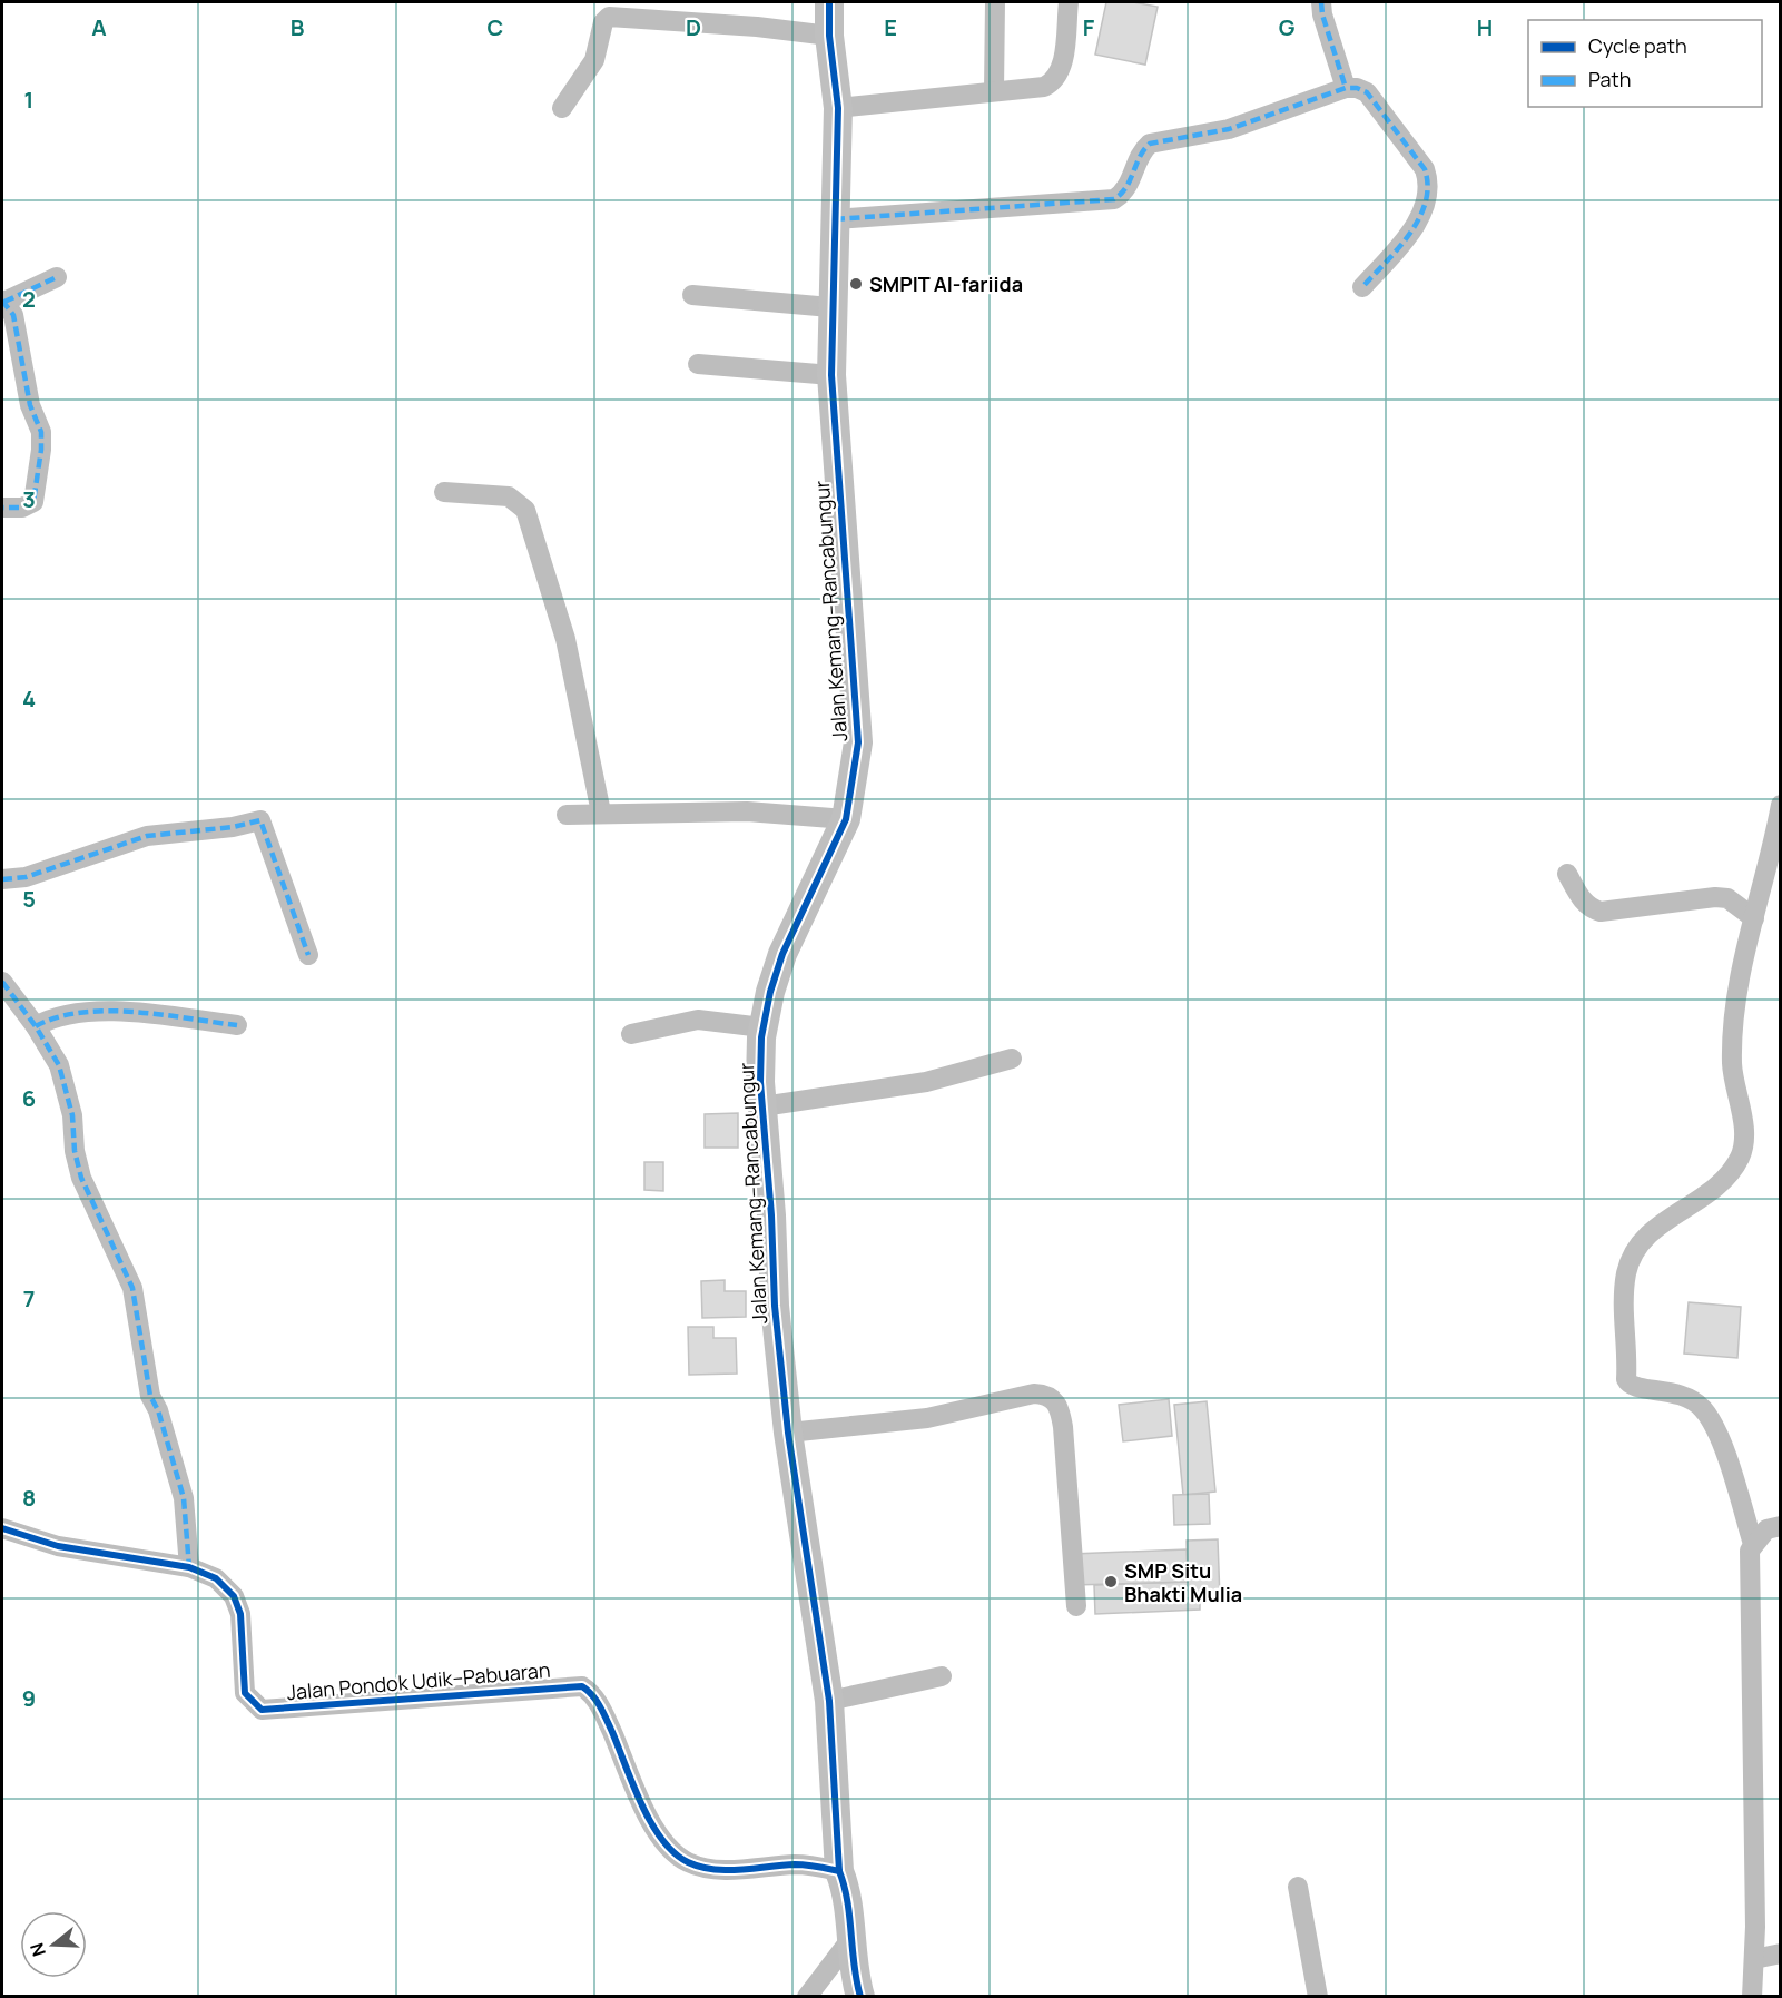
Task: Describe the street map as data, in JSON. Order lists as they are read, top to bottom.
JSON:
{
  "streets": {
    "street": ["Jalan Kemang–Rancabungur", "Jalan Pondok Udik–Pabuaran"]
  },
  "crossings": [
    ["Jalan Kemang–Rancabungur", "Jalan Pondok Udik–Pabuaran"]
  ],
  "places": ["SMPIT Al-fariida", "SMP Situ Bhakti Mulia"],
  "legend": ["Cycle path", "Path"],
  "north": "left",
  "grid": {
    "columns": [
      "A",
      "B",
      "C",
      "D",
      "E",
      "F",
      "G",
      "H"
    ],
    "rows": [
      "1",
      "2",
      "3",
      "4",
      "5",
      "6",
      "7",
      "8",
      "9"
    ]
  }
}
